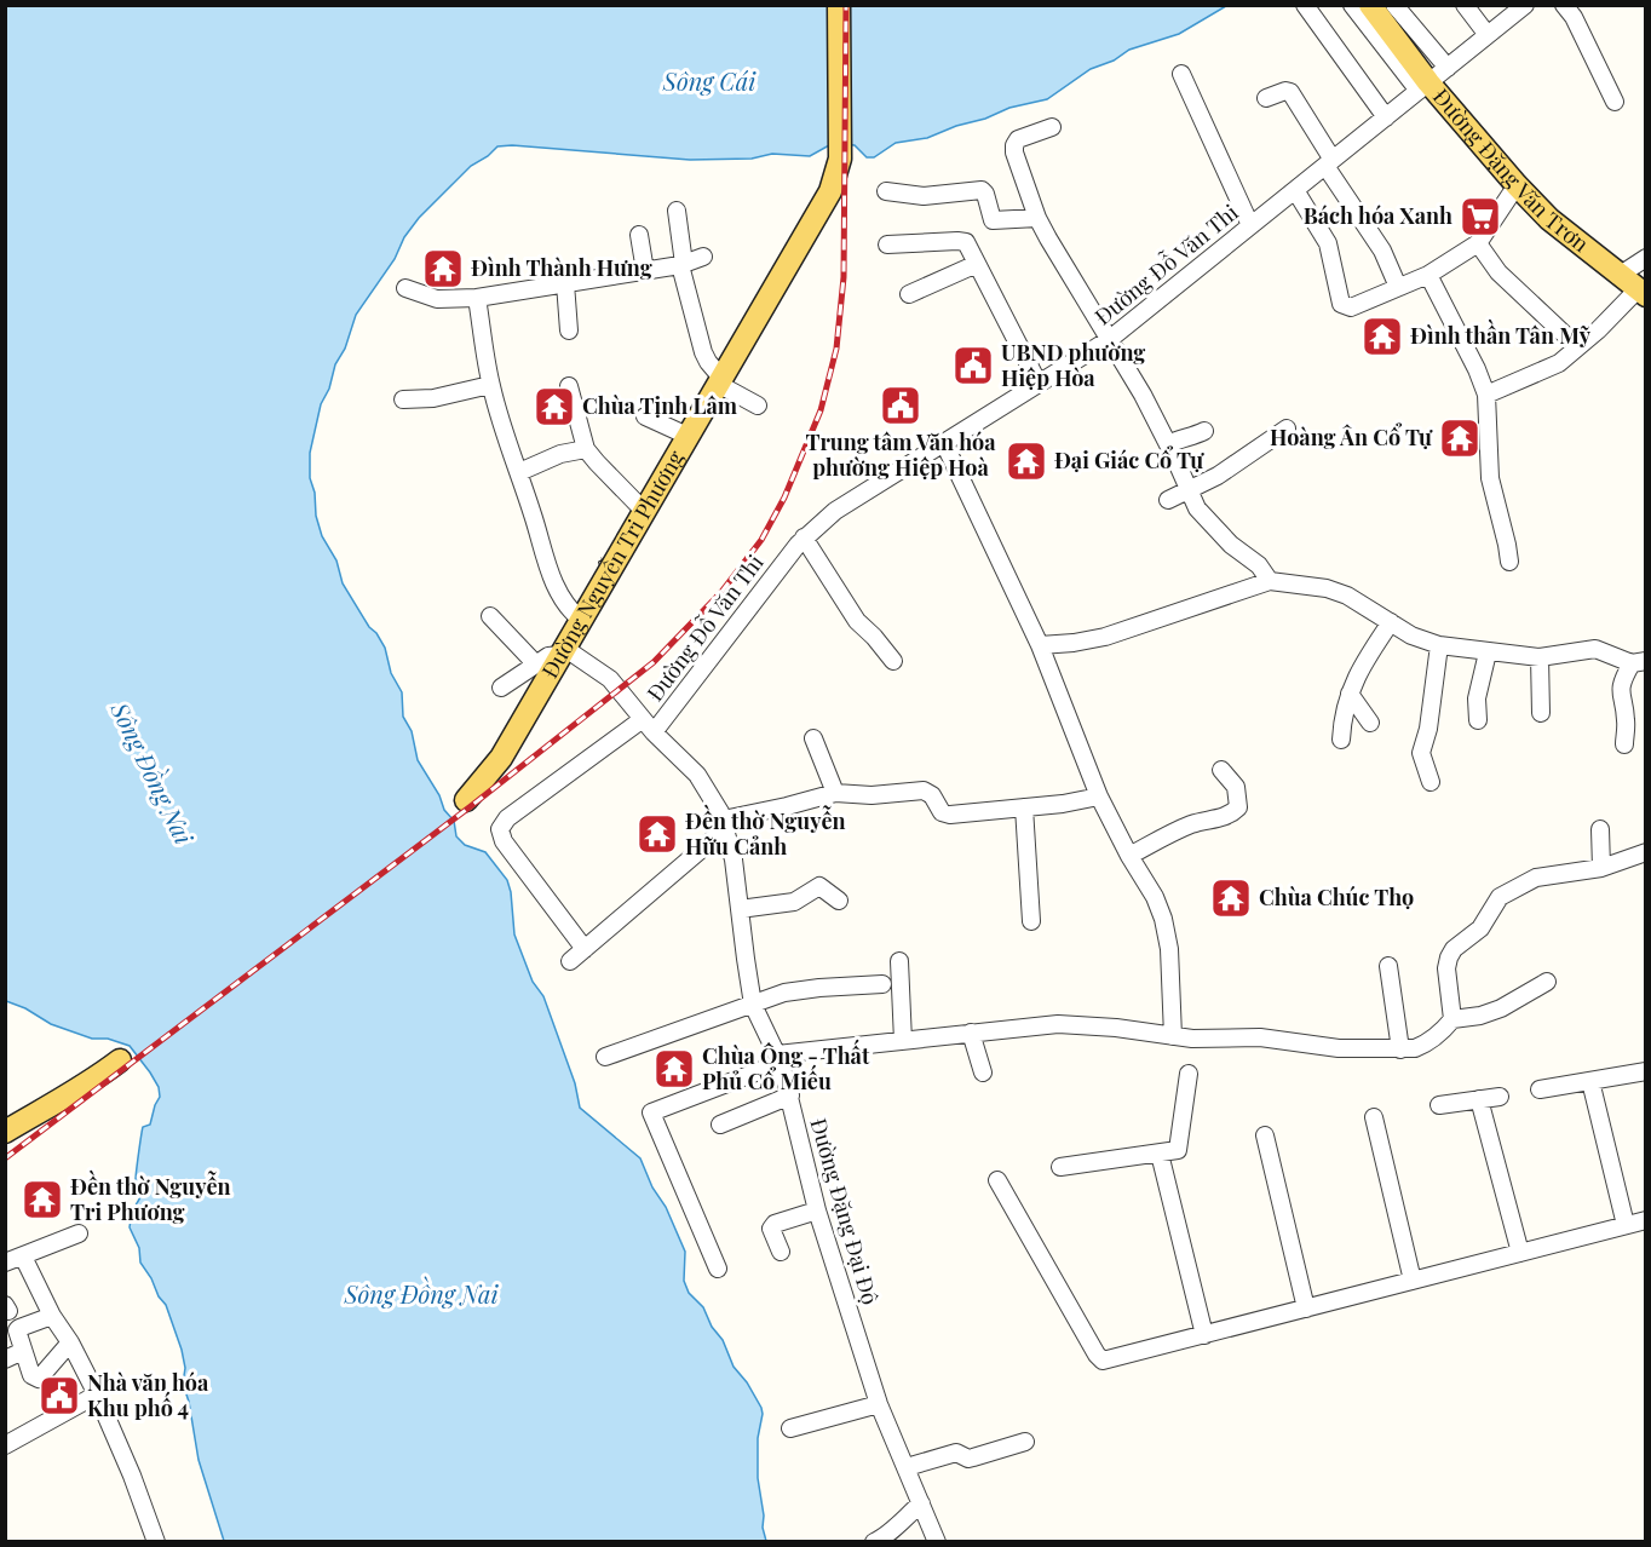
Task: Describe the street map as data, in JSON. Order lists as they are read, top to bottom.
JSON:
{
  "streets": {
    "main road": ["Đường Đặng Văn Trơn", "Đường Nguyễn Tri Phương"],
    "street": ["Đường Đỗ Văn Thi", "Đường Đặng Đại Độ"]
  },
  "crossings": [
    ["Đường Đặng Văn Trơn", "Đường Đỗ Văn Thi"],
    ["Đường Đỗ Văn Thi", "Đường Đặng Đại Độ"],
    ["Đường Nguyễn Tri Phương", "Đường Đặng Đại Độ"]
  ],
  "water": ["Sông Cái", "Sông Đồng Nai"],
  "places": {
    "supermarket": ["Bách hóa Xanh"],
    "temple": [
      "Đình Thành Hưng",
      "Đình thần Tân Mỹ",
      "Chùa Tịnh Lâm",
      "Hoàng Ân Cổ Tự",
      "Đại Giác Cổ Tự",
      "Đền thờ Nguyễn Hữu Cảnh",
      "Chùa Chúc Thọ",
      "Chùa Ông - Thất Phủ Cổ Miếu",
      "Đền thờ Nguyễn Tri Phương"
    ],
    "public building": ["UBND phường Hiệp Hòa", "Trung tâm Văn hóa phường Hiệp Hoà", "Nhà văn hóa Khu phố 4"]
  }
}
